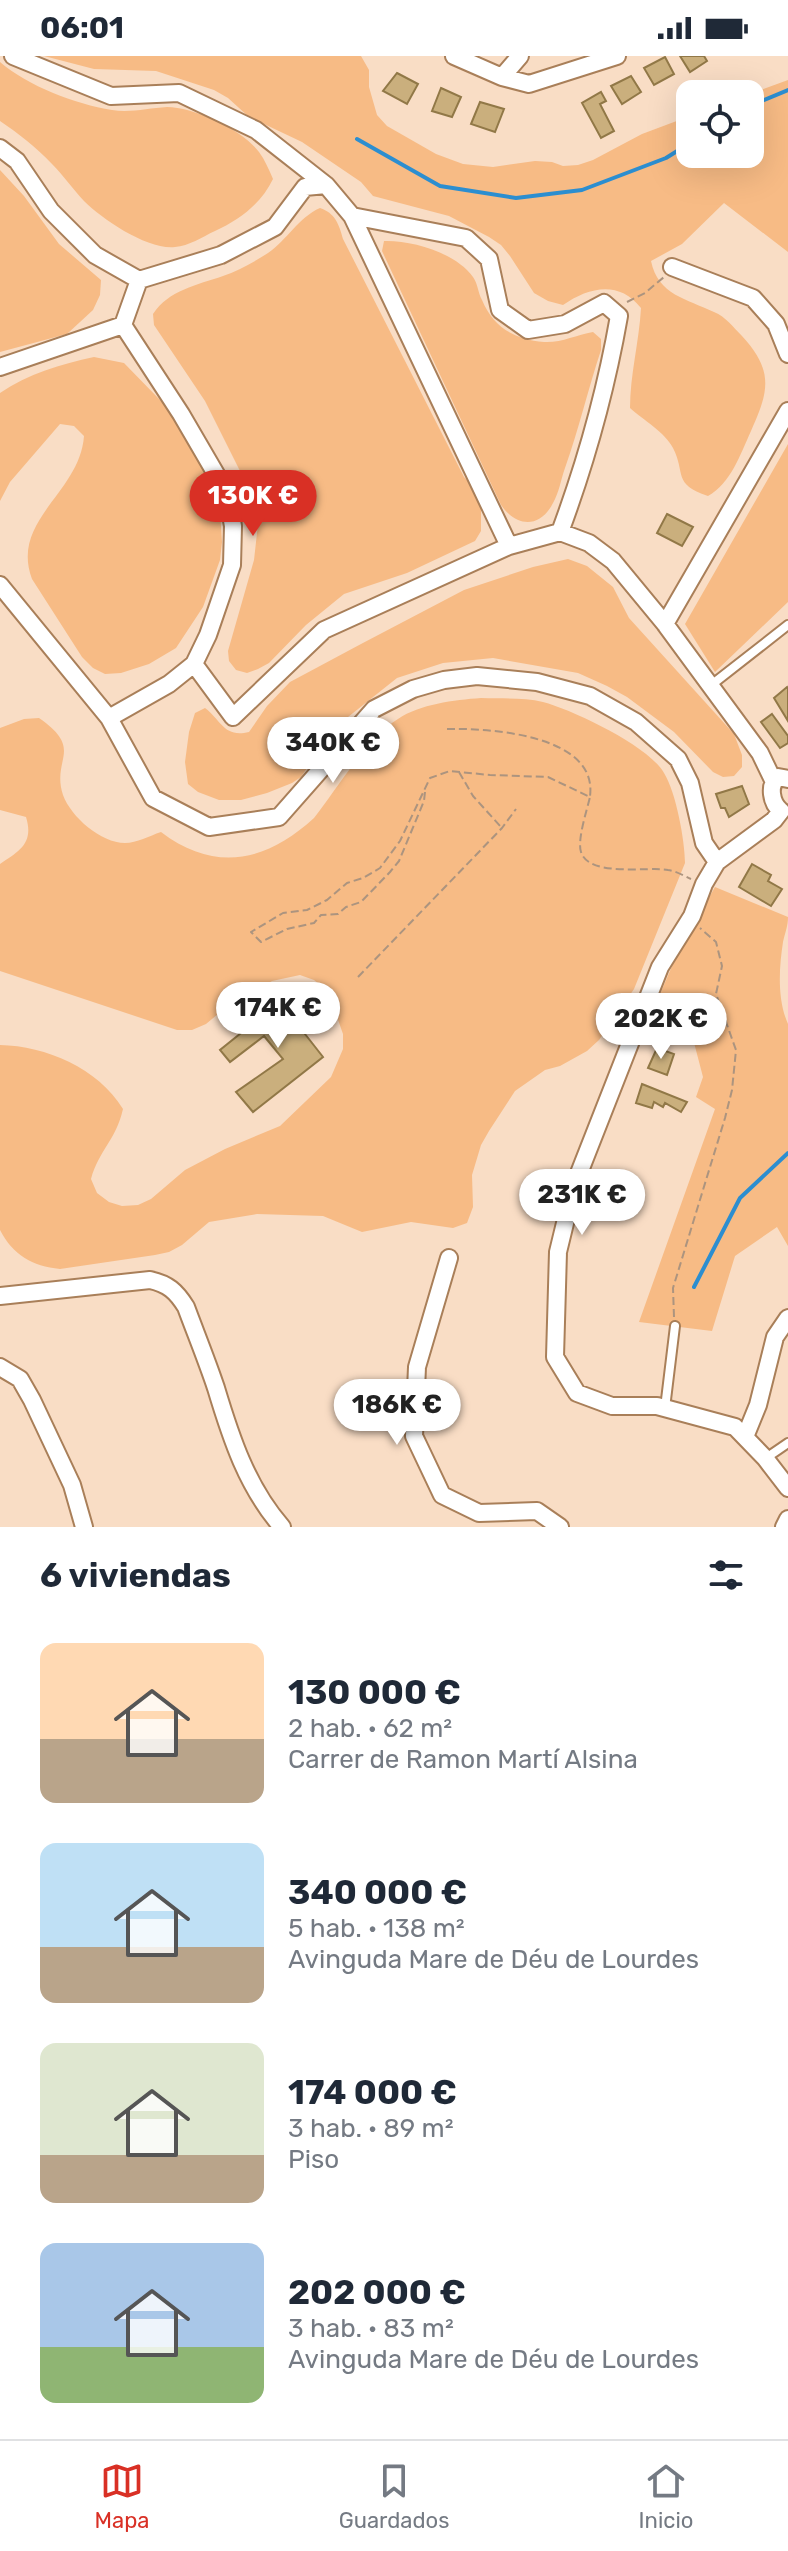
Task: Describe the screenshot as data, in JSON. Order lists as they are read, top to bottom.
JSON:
{
  "page": {
    "status": "06:01",
    "price": [
      "130K €",
      "340K €",
      "174K €",
      "202K €",
      "231K €",
      "186K €"
    ],
    "heading": "6 viviendas",
    "list": [
      {
        "name": "130 000 €",
        "note": "2 hab. · 62 m² · Carrer de Ramon Martí Alsina"
      },
      {
        "name": "340 000 €",
        "note": "5 hab. · 138 m² · Avinguda Mare de Déu de Lourdes"
      },
      {
        "name": "174 000 €",
        "note": "3 hab. · 89 m² · Piso"
      },
      {
        "name": "202 000 €",
        "note": "3 hab. · 83 m² · Avinguda Mare de Déu de Lourdes"
      }
    ],
    "tabs": ["Mapa", "Guardados", "Inicio"]
  }
}
